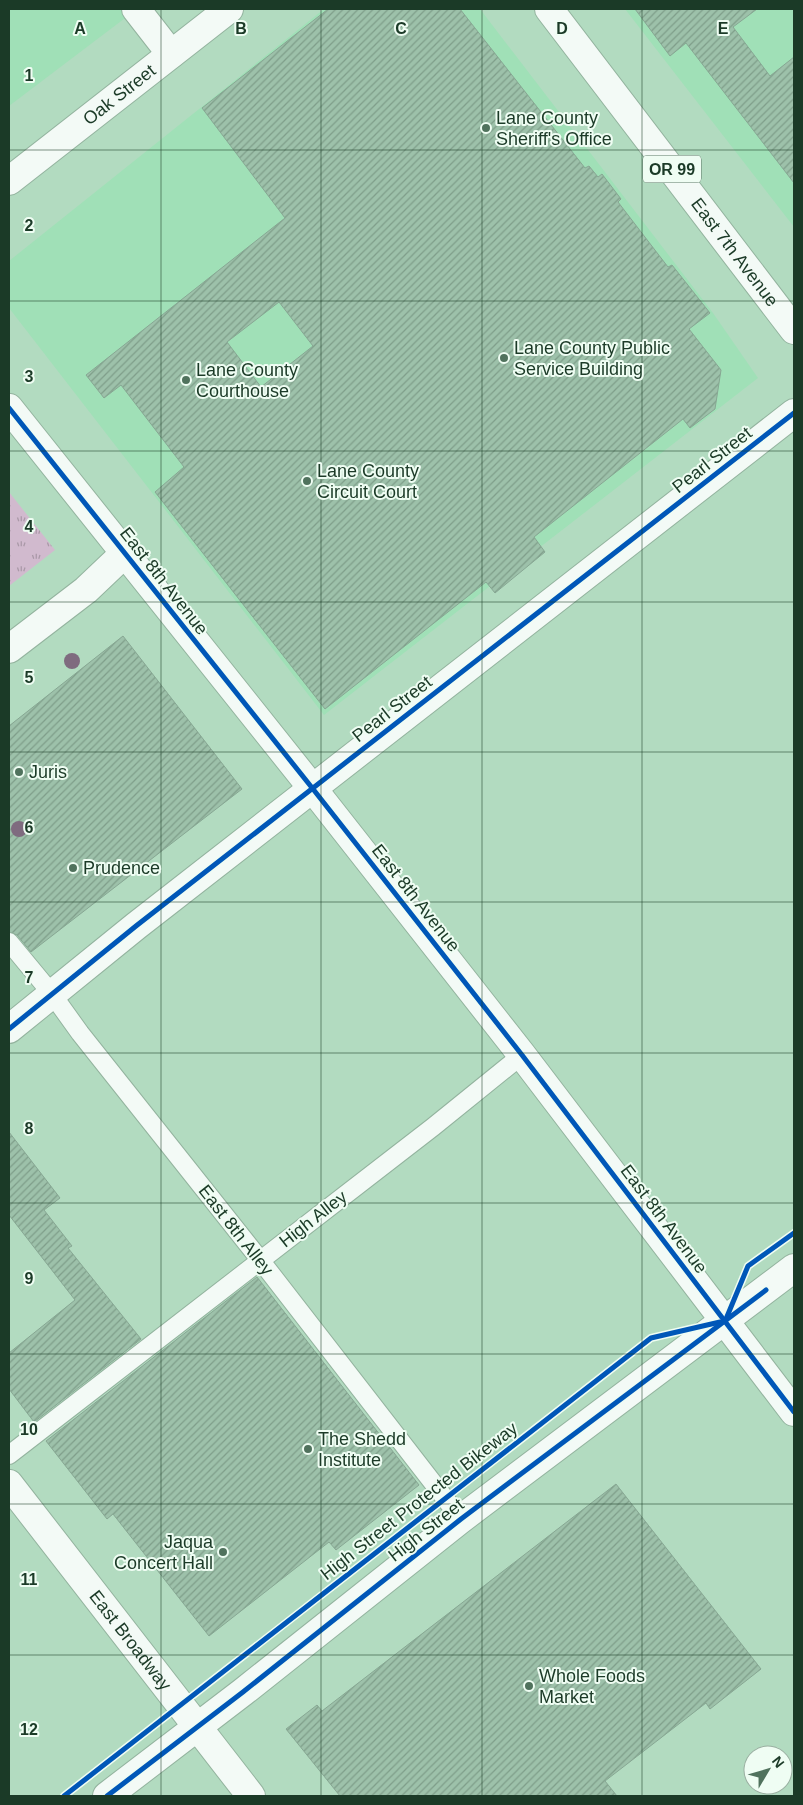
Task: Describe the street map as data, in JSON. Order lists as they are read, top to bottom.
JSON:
{
  "streets": {
    "street": [
      "Oak Street",
      "OR 99",
      "East 7th Avenue",
      "Pearl Street",
      "East 8th Avenue",
      "High Street",
      "East Broadway"
    ],
    "lane": ["High Alley", "East 8th Alley"],
    "cycle path": ["High Street Protected Bikeway"]
  },
  "crossings": [
    ["Pearl Street", "East 8th Avenue"],
    ["Pearl Street", "East 8th Alley"],
    ["East 8th Avenue", "High Alley"],
    ["East 8th Avenue", "High Street"],
    ["High Alley", "East 8th Alley"],
    ["East 8th Alley", "High Street"],
    ["High Street", "East Broadway"]
  ],
  "places": [
    "Lane County Sheriff's Office",
    "Lane County Public Service Building",
    "Lane County Courthouse",
    "Lane County Circuit Court",
    "Juris",
    "Prudence",
    "The Shedd Institute",
    "Jaqua Concert Hall",
    "Whole Foods Market"
  ],
  "north": "top right",
  "grid": {
    "columns": [
      "A",
      "B",
      "C",
      "D",
      "E"
    ],
    "rows": [
      "1",
      "2",
      "3",
      "4",
      "5",
      "6",
      "7",
      "8",
      "9",
      "10",
      "11",
      "12"
    ]
  }
}
